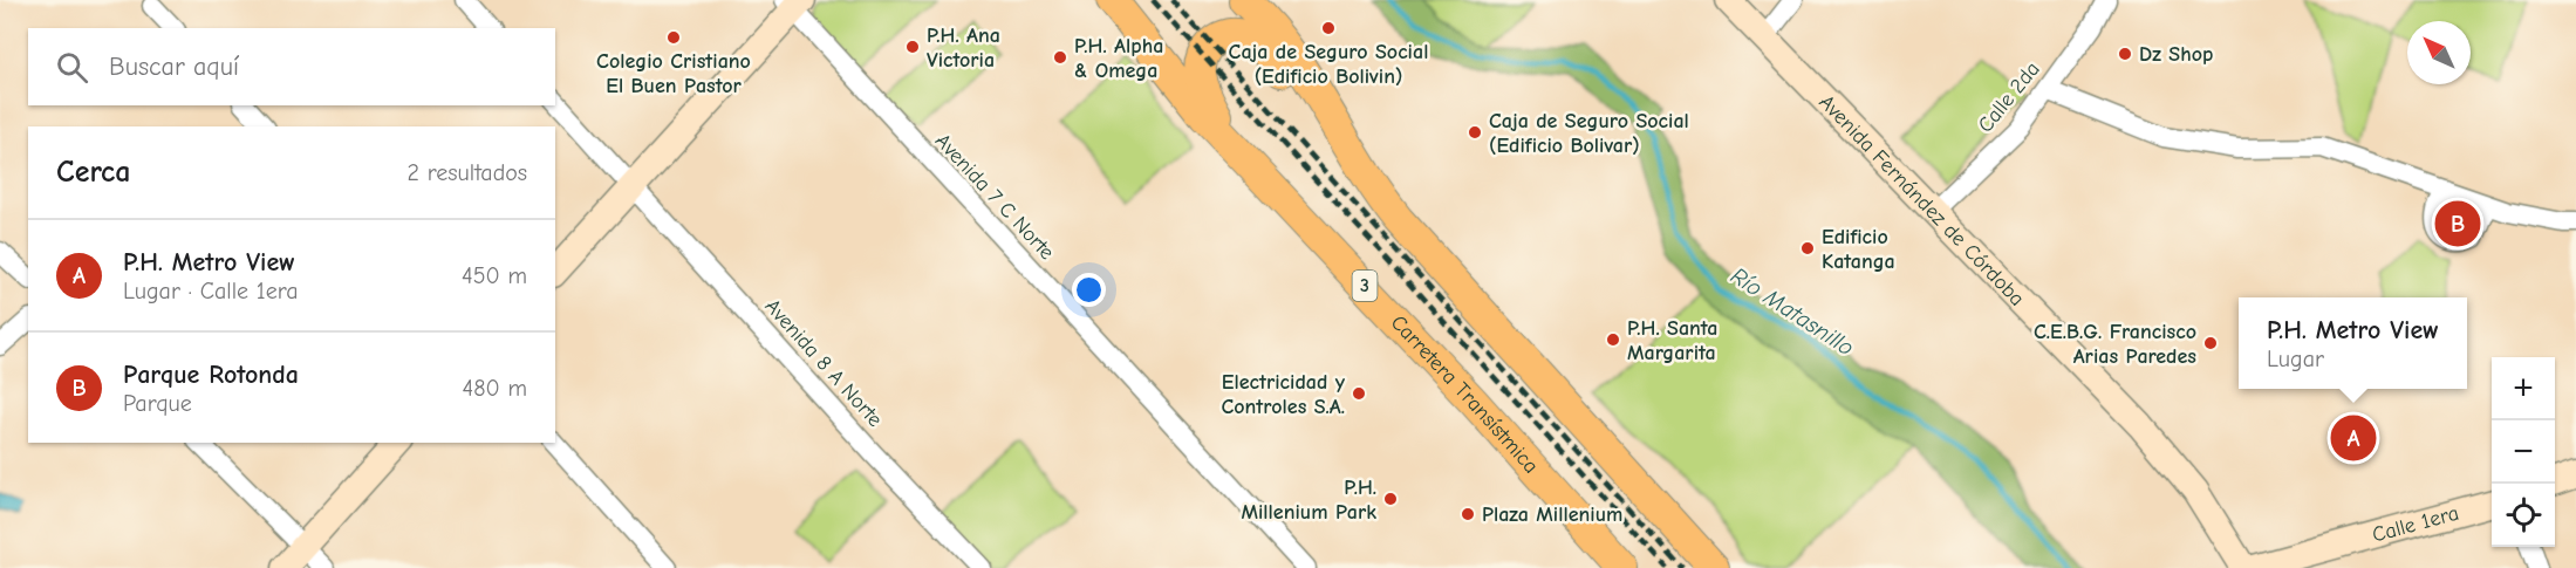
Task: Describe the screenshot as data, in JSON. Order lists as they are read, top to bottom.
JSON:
{
  "streets": {
    "main road": [
      "Avenida Fernández de Córdoba",
      "3",
      "Carretera Transístmica",
      "Calle 1era"
    ],
    "street": ["Calle 2da", "Avenida 7 C Norte", "Avenida 8 A Norte"]
  },
  "crossings": [
    ["Calle 2da", "Avenida Fernández de Córdoba"]
  ],
  "water": ["Río Matasnillo"],
  "places": [
    "Caja de Seguro Social (Edificio Bolivin)",
    "Colegio Cristiano El Buen Pastor",
    "P.H. Ana Victoria",
    "Dz Shop",
    "P.H. Alpha & Omega",
    "Caja de Seguro Social (Edificio Bolivar)",
    "Edificio Katanga",
    "P.H. Santa Margarita",
    "C.E.B.G. Francisco Arias Paredes",
    "Electricidad y Controles S.A.",
    "P.H. Millenium Park",
    "Plaza Millenium"
  ],
  "north": "top left",
  "page": {
    "search": "Buscar aquí",
    "heading": ["Cerca", "2 resultados"],
    "pins": ["B", "A"],
    "list": [
      {
        "mark": "A",
        "name": "P.H. Metro View",
        "note": "Lugar · Calle 1era",
        "value": "450 m"
      },
      {
        "mark": "B",
        "name": "Parque Rotonda",
        "note": "Parque",
        "value": "480 m"
      }
    ],
    "popup": ["P.H. Metro View", "Lugar"],
    "map_buttons": ["+", "−"]
  }
}
